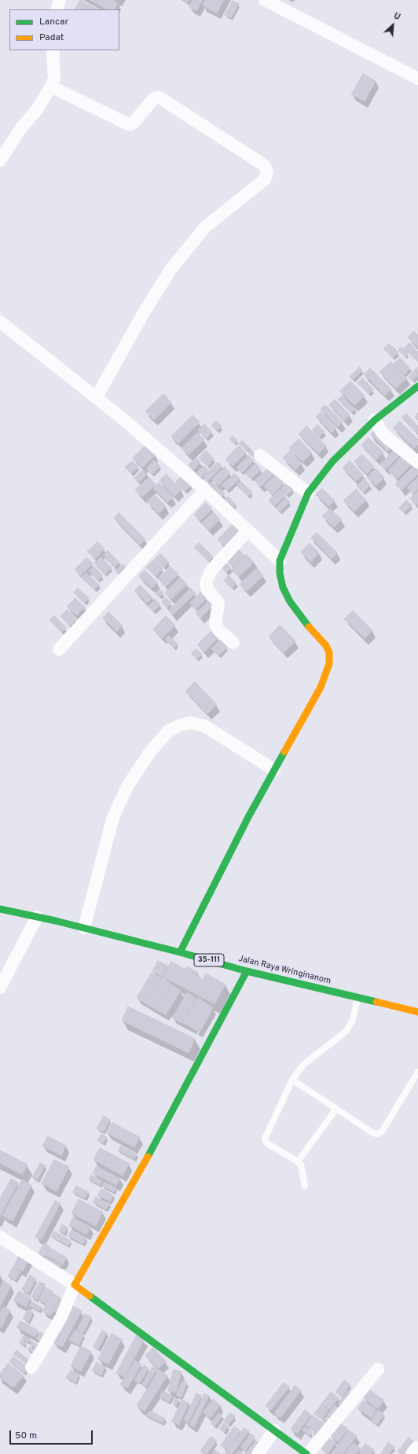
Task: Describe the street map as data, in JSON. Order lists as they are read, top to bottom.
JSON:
{
  "streets": {
    "street": ["35-111", "Jalan Raya Wringinanom"]
  },
  "legend": ["Lancar", "Padat"],
  "scale_bar": "50 m",
  "north": "top right"
}
